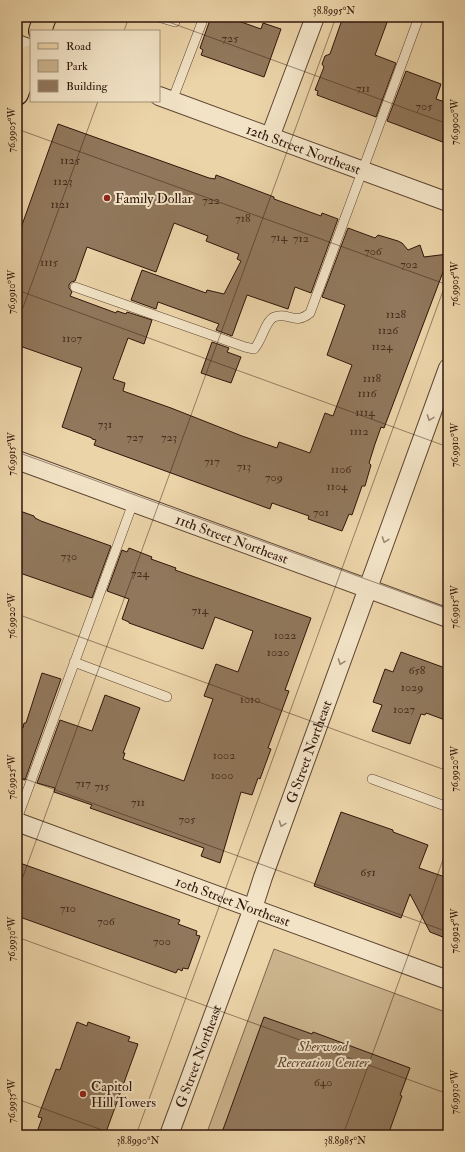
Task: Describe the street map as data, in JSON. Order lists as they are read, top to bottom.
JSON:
{
  "streets": {
    "street": [
      "12th Street Northeast",
      "11th Street Northeast",
      "G Street Northeast",
      "10th Street Northeast"
    ]
  },
  "crossings": [
    ["11th Street Northeast", "G Street Northeast"],
    ["G Street Northeast", "10th Street Northeast"]
  ],
  "one_way": ["G Street Northeast"],
  "parks": ["Sherwood Recreation Center"],
  "places": ["Family Dollar", "Capitol Hill Towers"],
  "house_numbers": [
    "725",
    "711",
    "705",
    "1125",
    "1123",
    "722",
    "1121",
    "718",
    "714",
    "712",
    "706",
    "1115",
    "702",
    "1128",
    "1126",
    "1107",
    "1124",
    "1118",
    "1116",
    "1114",
    "731",
    "1112",
    "727",
    "723",
    "717",
    "713",
    "1106",
    "709",
    "1104",
    "701",
    "730",
    "724",
    "714",
    "1022",
    "1020",
    "658",
    "1029",
    "1010",
    "1027",
    "1002",
    "1000",
    "717",
    "715",
    "711",
    "705",
    "651",
    "710",
    "706",
    "700",
    "640"
  ],
  "legend": ["Road", "Park", "Building"],
  "coordinates": [
    "38.8995°N",
    "76.9900°W",
    "76.9905°W",
    "76.9910°W",
    "76.9915°W",
    "76.9920°W",
    "76.9925°W",
    "76.9930°W",
    "76.9935°W",
    "38.8990°N",
    "38.8985°N"
  ]
}
